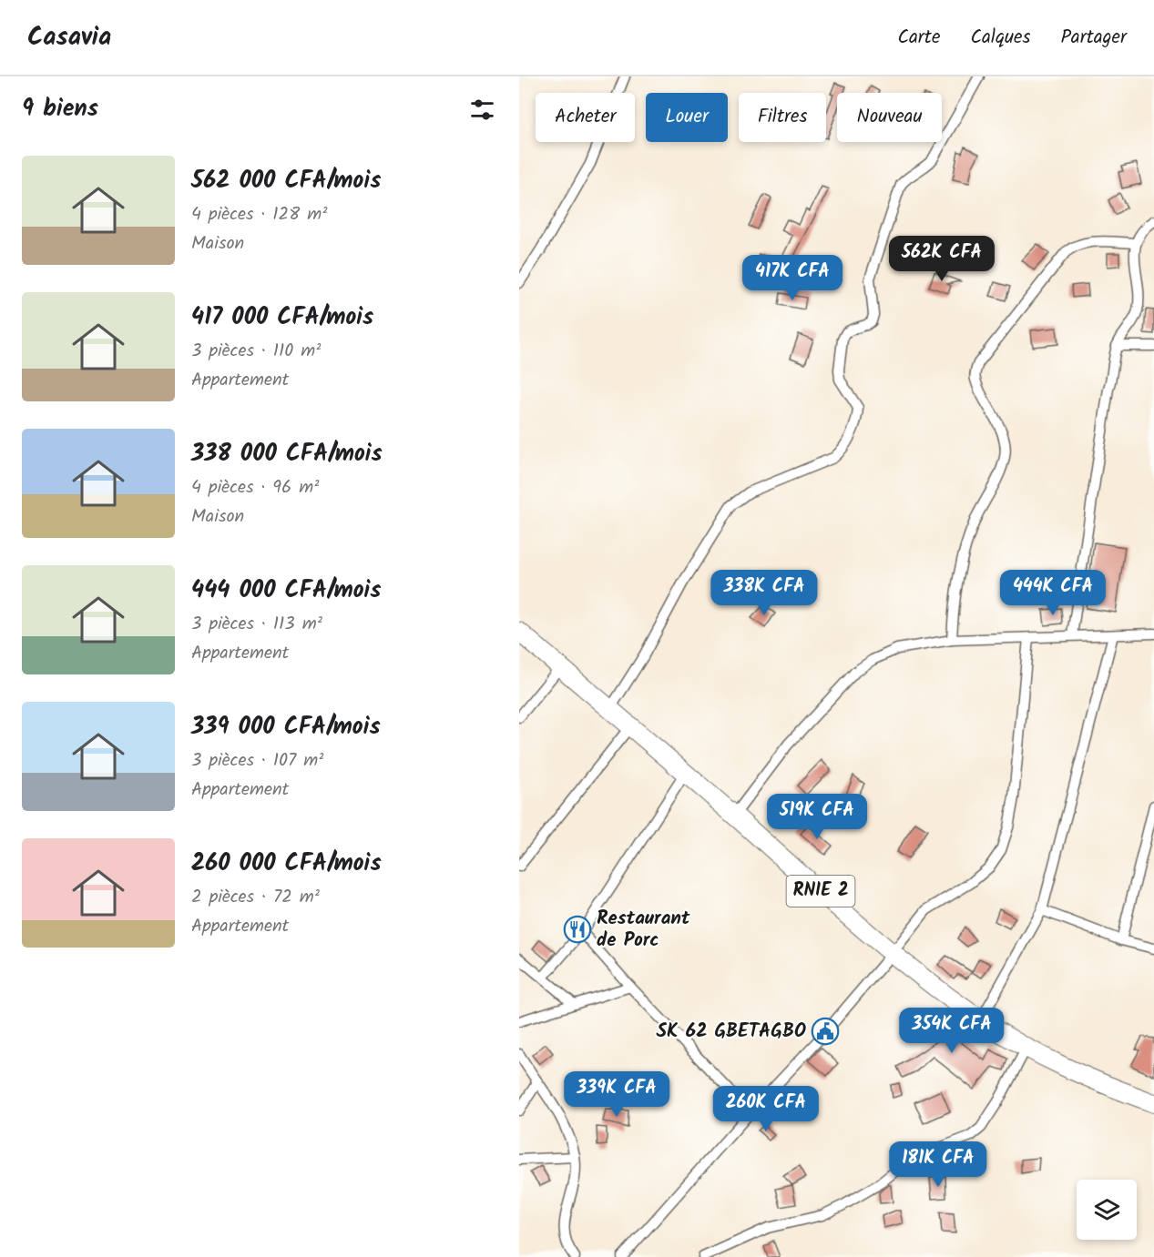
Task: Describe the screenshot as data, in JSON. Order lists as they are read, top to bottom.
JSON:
{
  "streets": {
    "highway": ["RNIE 2"]
  },
  "places": {
    "restaurant": ["Restaurant de Porc"],
    "public building": ["SK 62 GBETAGBO"]
  },
  "page": {
    "header": "Casavia",
    "nav": ["Carte", "Calques", "Partager"],
    "heading": "9 biens",
    "chip": [
      "Acheter",
      "Louer",
      "Filtres",
      "Nouveau"
    ],
    "list": [
      {
        "name": "562 000 CFA/mois",
        "note": "4 pièces · 128 m² · Maison"
      },
      {
        "name": "417 000 CFA/mois",
        "note": "3 pièces · 110 m² · Appartement"
      },
      {
        "name": "338 000 CFA/mois",
        "note": "4 pièces · 96 m² · Maison"
      },
      {
        "name": "444 000 CFA/mois",
        "note": "3 pièces · 113 m² · Appartement"
      },
      {
        "name": "339 000 CFA/mois",
        "note": "3 pièces · 107 m² · Appartement"
      },
      {
        "name": "260 000 CFA/mois",
        "note": "2 pièces · 72 m² · Appartement"
      }
    ],
    "price": [
      "562K CFA",
      "417K CFA",
      "338K CFA",
      "444K CFA",
      "519K CFA",
      "354K CFA",
      "339K CFA",
      "260K CFA",
      "181K CFA"
    ]
  }
}
